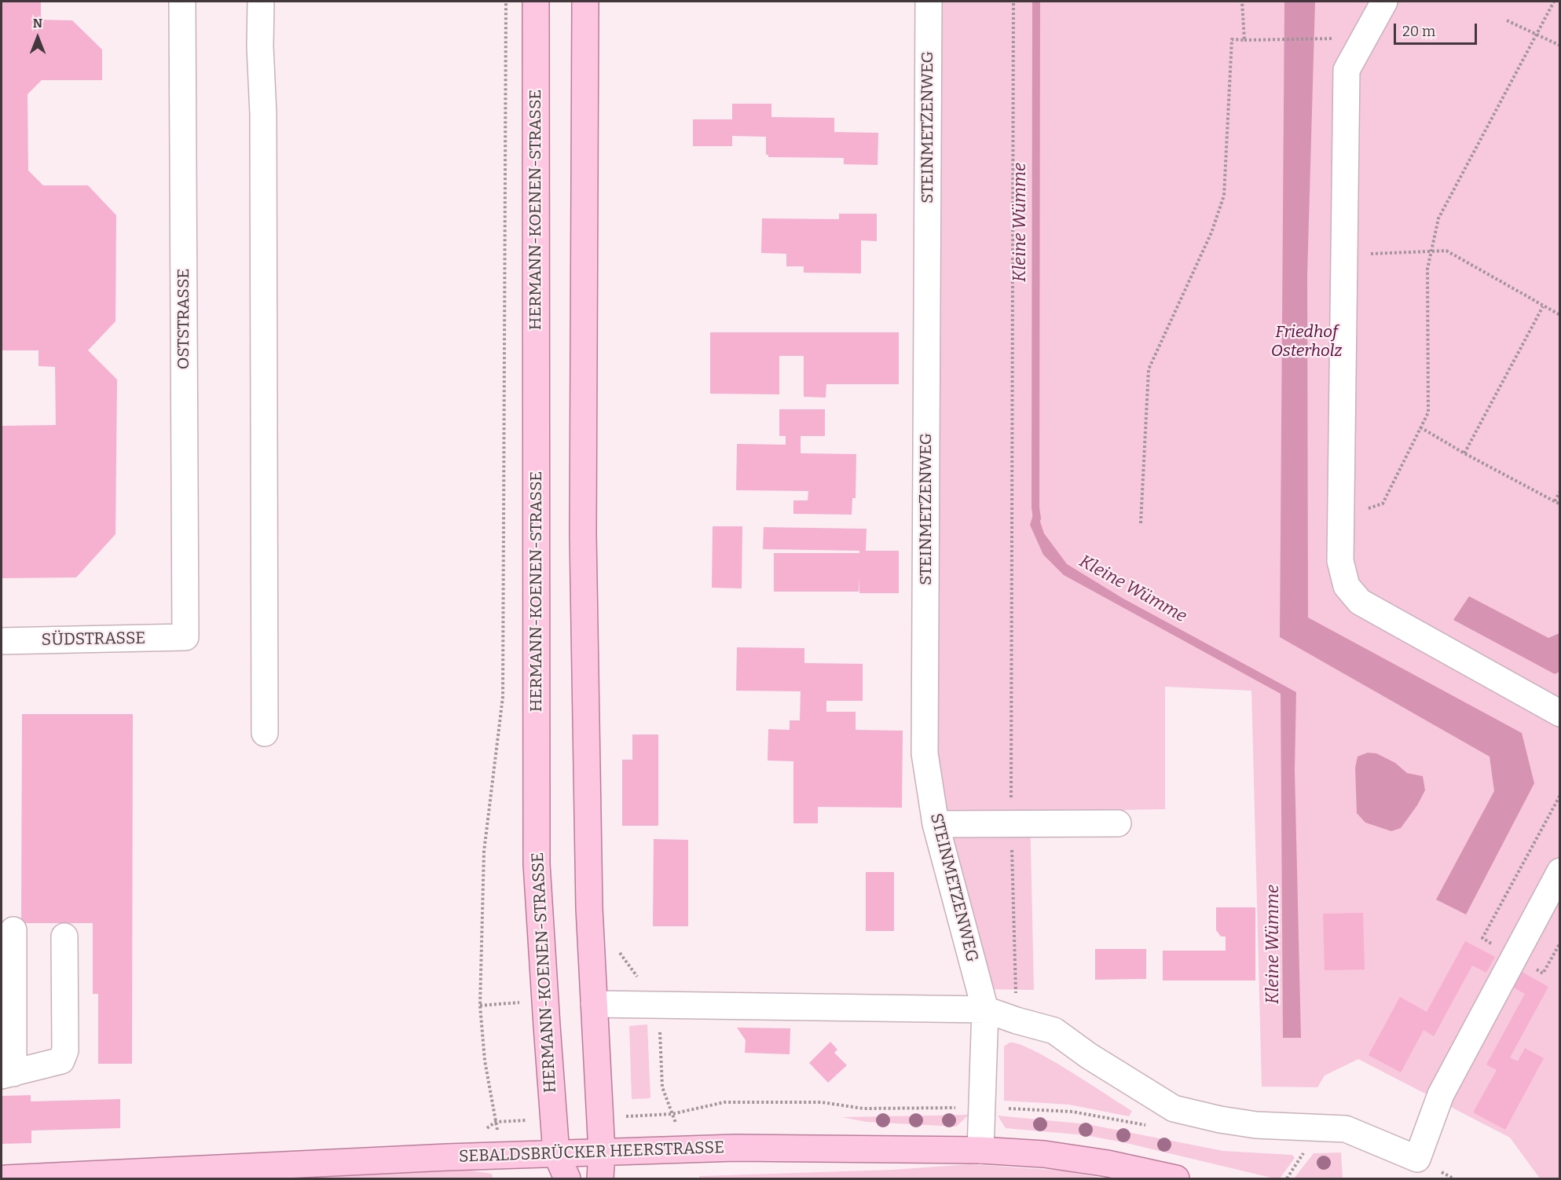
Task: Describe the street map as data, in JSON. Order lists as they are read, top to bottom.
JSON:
{
  "streets": {
    "main road": ["HERMANN-KOENEN-STRASSE", "SEBALDSBRÜCKER HEERSTRASSE"],
    "street": ["STEINMETZENWEG", "OSTSTRASSE", "SÜDSTRASSE"]
  },
  "crossings": [
    ["STEINMETZENWEG", "SEBALDSBRÜCKER HEERSTRASSE"],
    ["HERMANN-KOENEN-STRASSE", "SEBALDSBRÜCKER HEERSTRASSE"],
    ["OSTSTRASSE", "SÜDSTRASSE"]
  ],
  "water": ["Kleine Wümme"],
  "parks": ["Friedhof Osterholz"],
  "scale_bar": "20 m",
  "north": "top"
}
